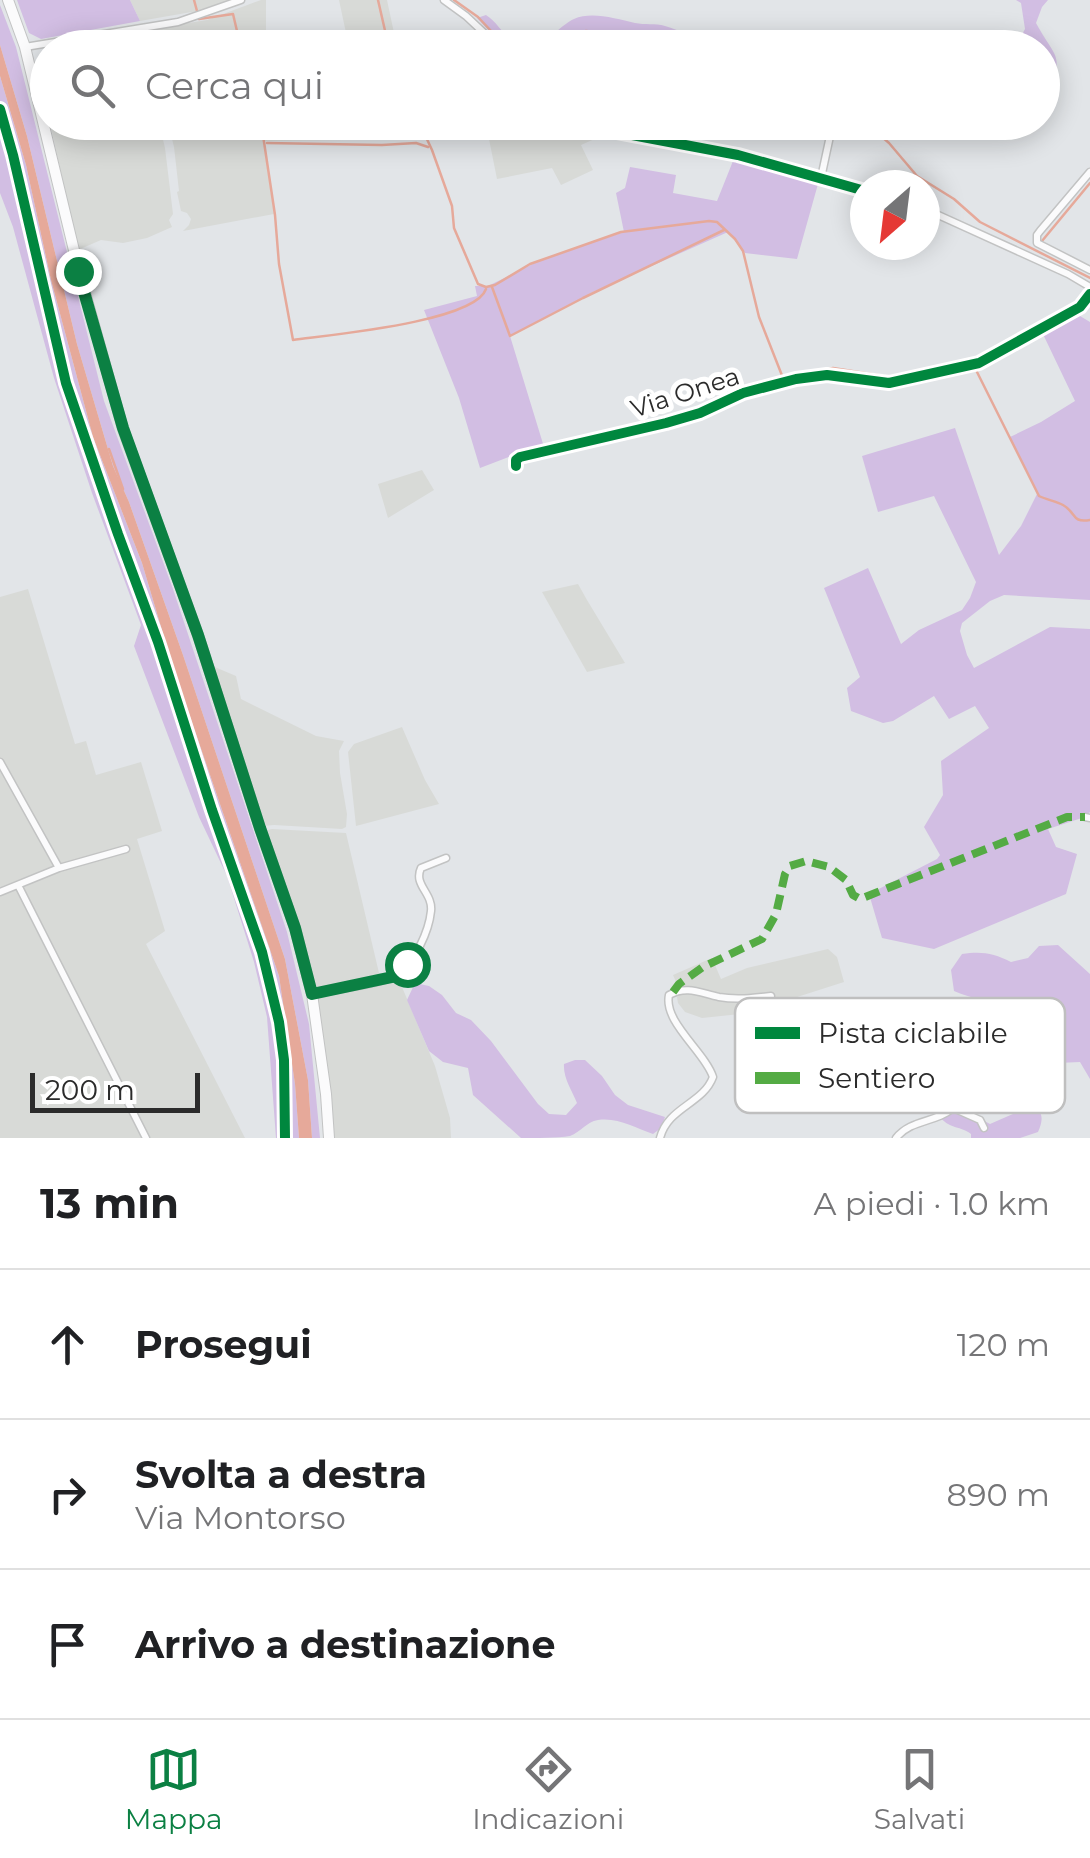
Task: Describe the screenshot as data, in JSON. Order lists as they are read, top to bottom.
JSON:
{
  "streets": {
    "street": ["Via Onea"]
  },
  "legend": ["Pista ciclabile", "Sentiero"],
  "scale_bar": "200 m",
  "north": "bottom left",
  "page": {
    "search": "Cerca qui",
    "scale": "200 m",
    "heading": ["13 min", "A piedi · 1.0 km"],
    "list": [
      ["Prosegui", "120 m"],
      ["Svolta a destra", "Via Montorso", "890 m"],
      "Arrivo a destinazione"
    ],
    "nav": ["Mappa", "Indicazioni", "Salvati"]
  }
}
